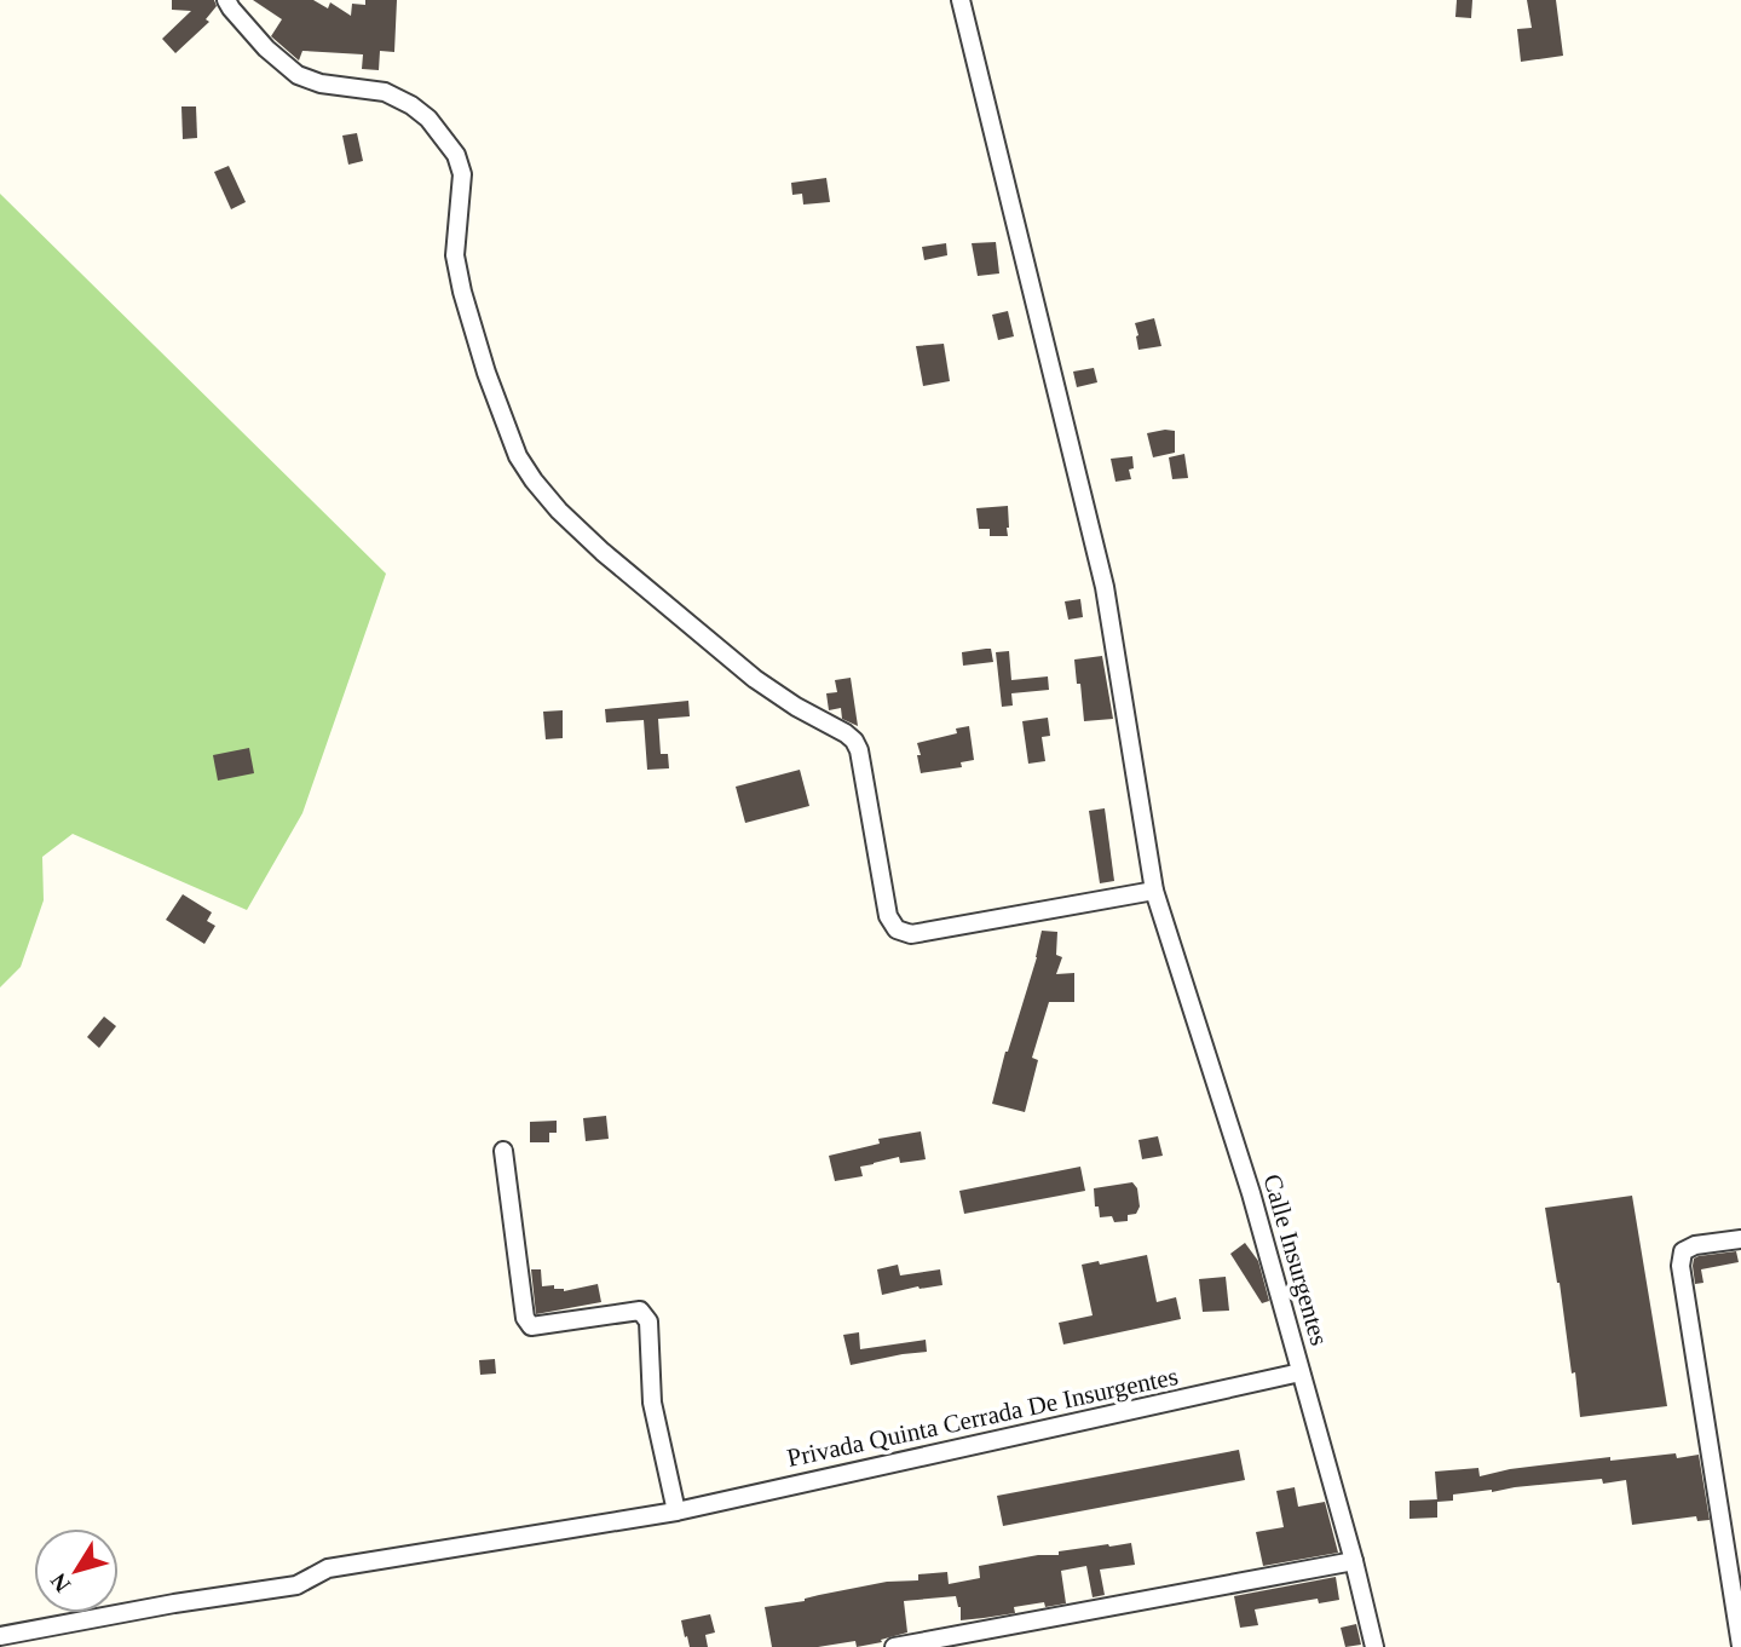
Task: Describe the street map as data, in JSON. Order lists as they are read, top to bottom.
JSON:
{
  "streets": {
    "street": ["Calle Insurgentes", "Privada Quinta Cerrada De Insurgentes"]
  },
  "crossings": [
    ["Calle Insurgentes", "Privada Quinta Cerrada De Insurgentes"]
  ],
  "north": "bottom left"
}
